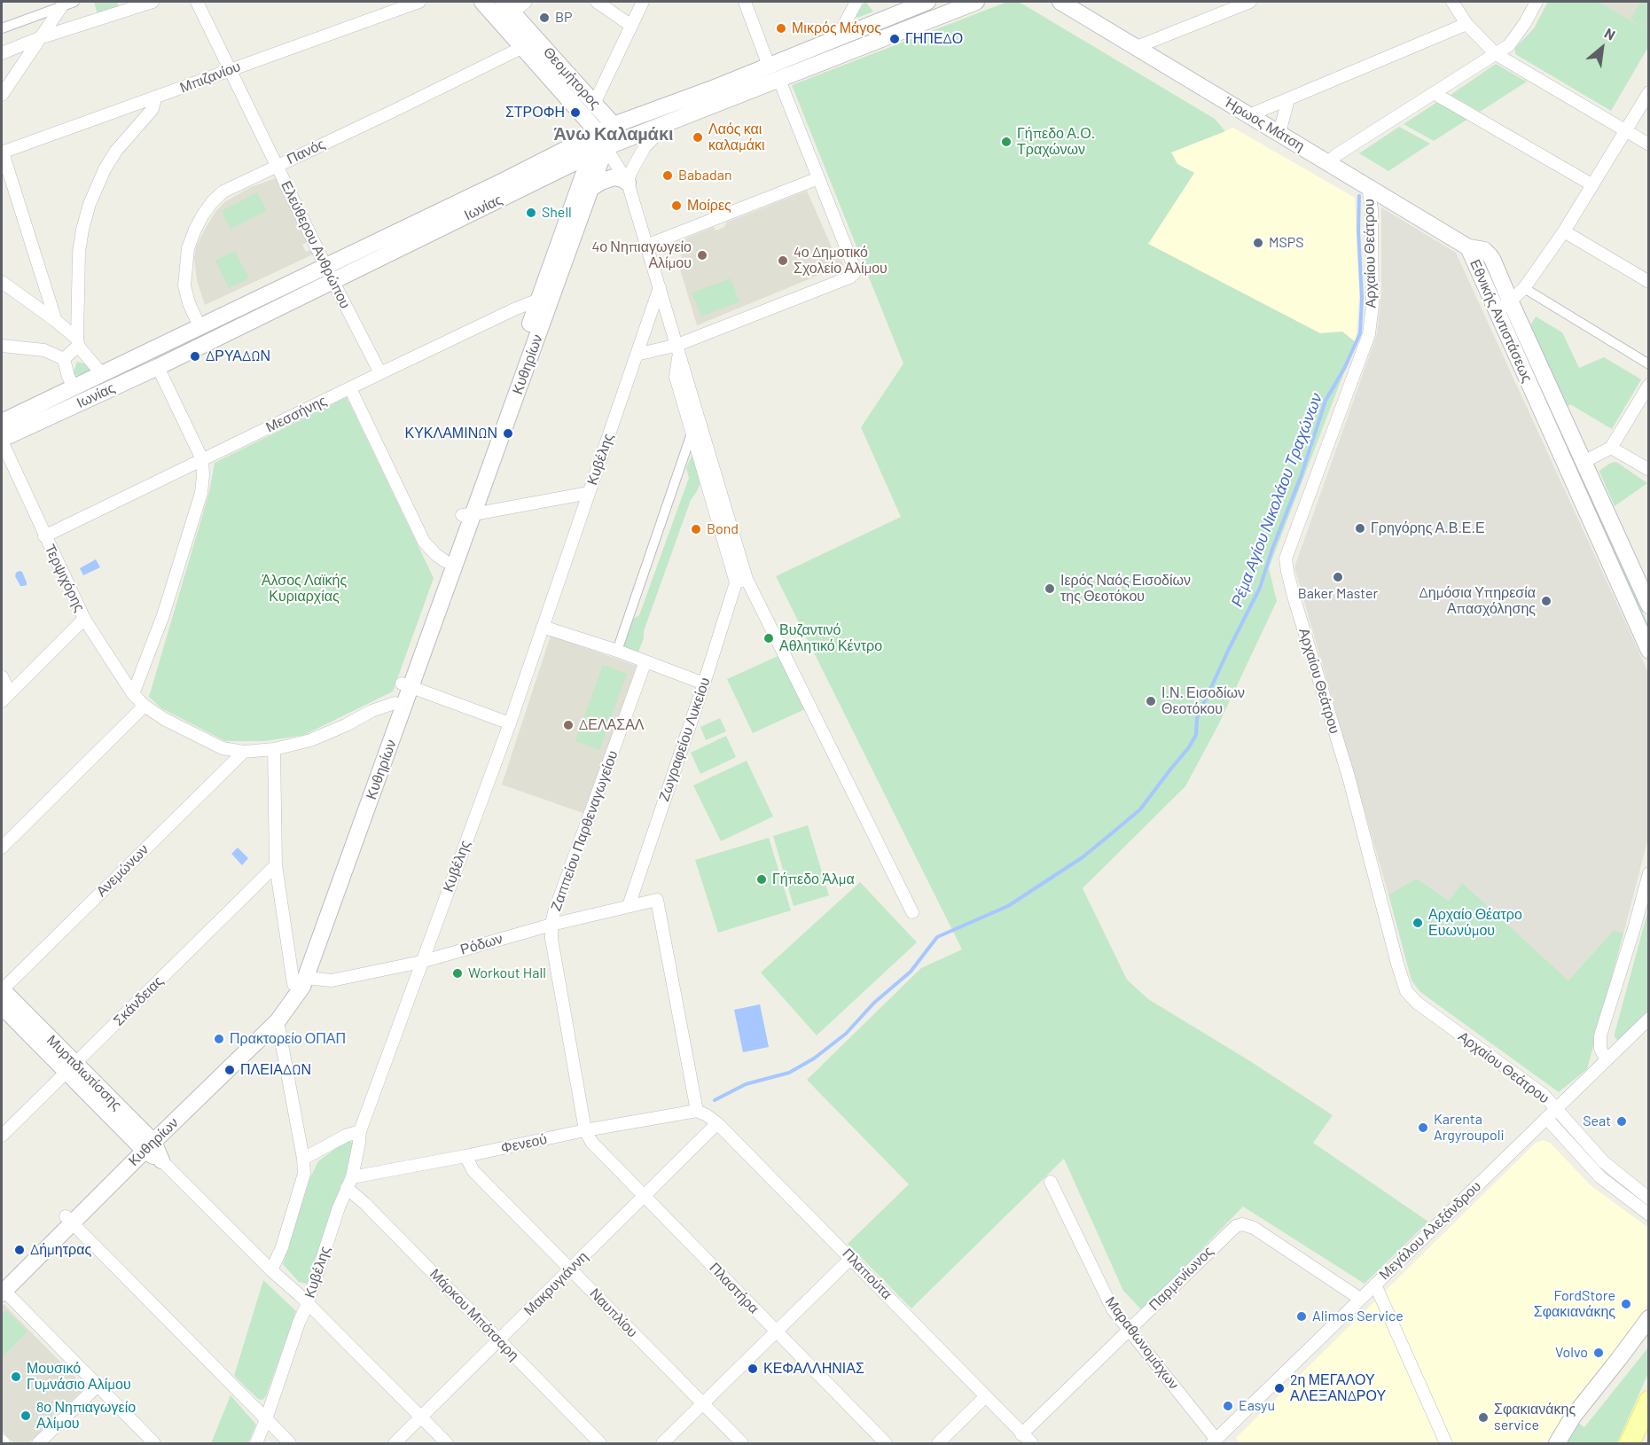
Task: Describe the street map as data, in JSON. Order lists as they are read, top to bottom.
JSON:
{
  "streets": {
    "street": [
      "Μπιζανίου",
      "Θεομήτορος",
      "Ήρωος Μάτση",
      "Πανός",
      "Ιωνίας",
      "Ελεύθερου Ανθρώπου",
      "Αρχαίου Θεάτρου",
      "Εθνικής Αντιστάσεως",
      "Κυθηρίων",
      "Μεσσήνης",
      "Κυβέλης",
      "Τερψιχόρης",
      "Ζωγραφείου Λυκείου",
      "Ζαππείου Παρθεναγωγείου",
      "Ανεμώνων",
      "Ρόδων",
      "Σκάνδειας",
      "Μυρτιδιωτίσσης",
      "Φενεού",
      "Μεγάλου Αλεξάνδρου",
      "Πλαπούτα",
      "Παρμενίωνος",
      "Μακρυγιάννη",
      "Πλαστήρα",
      "Ναυπλίου",
      "Μάρκου Μπότσαρη",
      "Μαραθωνομάχων"
    ]
  },
  "crossings": [
    ["Μπιζανίου", "Ελεύθερου Ανθρώπου"],
    ["Θεομήτορος", "Πανός"],
    ["Θεομήτορος", "Ιωνίας"],
    ["Θεομήτορος", "Κυθηρίων"],
    ["Ήρωος Μάτση", "Αρχαίου Θεάτρου"],
    ["Ήρωος Μάτση", "Εθνικής Αντιστάσεως"],
    ["Πανός", "Ιωνίας"],
    ["Πανός", "Ελεύθερου Ανθρώπου"],
    ["Ιωνίας", "Ελεύθερου Ανθρώπου"],
    ["Ιωνίας", "Κυθηρίων"],
    ["Ιωνίας", "Τερψιχόρης"],
    ["Ελεύθερου Ανθρώπου", "Μεσσήνης"],
    ["Αρχαίου Θεάτρου", "Μεγάλου Αλεξάνδρου"],
    ["Κυθηρίων", "Μεσσήνης"],
    ["Κυθηρίων", "Τερψιχόρης"],
    ["Κυθηρίων", "Ρόδων"],
    ["Κυθηρίων", "Μυρτιδιωτίσσης"],
    ["Μεσσήνης", "Τερψιχόρης"],
    ["Κυβέλης", "Ρόδων"],
    ["Κυβέλης", "Μυρτιδιωτίσσης"],
    ["Κυβέλης", "Φενεού"],
    ["Κυβέλης", "Μάρκου Μπότσαρη"],
    ["Τερψιχόρης", "Ανεμώνων"],
    ["Ζωγραφείου Λυκείου", "Ρόδων"],
    ["Ζαππείου Παρθεναγωγείου", "Ρόδων"],
    ["Ζαππείου Παρθεναγωγείου", "Φενεού"],
    ["Ζαππείου Παρθεναγωγείου", "Πλαστήρα"],
    ["Ανεμώνων", "Μυρτιδιωτίσσης"],
    ["Ρόδων", "Φενεού"],
    ["Ρόδων", "Πλαπούτα"],
    ["Σκάνδειας", "Μυρτιδιωτίσσης"],
    ["Μυρτιδιωτίσσης", "Μακρυγιάννη"],
    ["Φενεού", "Πλαπούτα"],
    ["Φενεού", "Πλαστήρα"],
    ["Φενεού", "Ναυπλίου"],
    ["Φενεού", "Μάρκου Μπότσαρη"],
    ["Μεγάλου Αλεξάνδρου", "Παρμενίωνος"],
    ["Μεγάλου Αλεξάνδρου", "Μαραθωνομάχων"],
    ["Πλαπούτα", "Παρμενίωνος"],
    ["Πλαπούτα", "Μακρυγιάννη"],
    ["Παρμενίωνος", "Μαραθωνομάχων"],
    ["Μακρυγιάννη", "Πλαστήρα"],
    ["Μακρυγιάννη", "Ναυπλίου"],
    ["Μακρυγιάννη", "Μάρκου Μπότσαρη"]
  ],
  "districts": ["Άνω Καλαμάκι"],
  "water": ["Ρέμα Αγίου Νικολάου Τραχώνων"],
  "parks": ["Άλσος Λαϊκής Κυριαρχίας"],
  "places": [
    "BP",
    "Μικρός Μάγος",
    "ΓΗΠΕΔΟ",
    "ΣΤΡΟΦΗ",
    "Λαός και καλαμάκι",
    "Γήπεδο Α.Ο. Τραχώνων",
    "Babadan",
    "Μοίρες",
    "Shell",
    "MSPS",
    "4ο Νηπιαγωγείο Αλίμου",
    "4ο Δημοτικό Σχολείο Αλίμου",
    "ΔΡΥΑΔΩΝ",
    "ΚΥΚΛΑΜΙΝΩΝ",
    "Γρηγόρης Α.Β.Ε.Ε",
    "Bond",
    "Baker Master",
    "Ιερός Ναός Εισοδίων της Θεοτόκου",
    "Δημόσια Υπηρεσία Απασχόλησης",
    "Βυζαντινό Αθλητικό Κέντρο",
    "Ι.Ν. Εισοδίων Θεοτόκου",
    "ΔΕΛΑΣΑΛ",
    "Γήπεδο Άλμα",
    "Αρχαίο Θέατρο Ευωνύμου",
    "Workout Hall",
    "Πρακτορείο ΟΠΑΠ",
    "ΠΛΕΙΑΔΩΝ",
    "Seat",
    "Karenta Argyroupoli",
    "Δήμητρας",
    "FordStore Σφακιανάκης",
    "Alimos Service",
    "Volvo",
    "ΚΕΦΑΛΛΗΝΙΑΣ",
    "Μουσικό Γυμνάσιο Αλίμου",
    "2η ΜΕΓΑΛΟΥ ΑΛΕΞΑΝΔΡΟΥ",
    "Easyu",
    "8ο Νηπιαγωγείο Αλίμου",
    "Σφακιανάκης service"
  ],
  "north": "top right"
}
